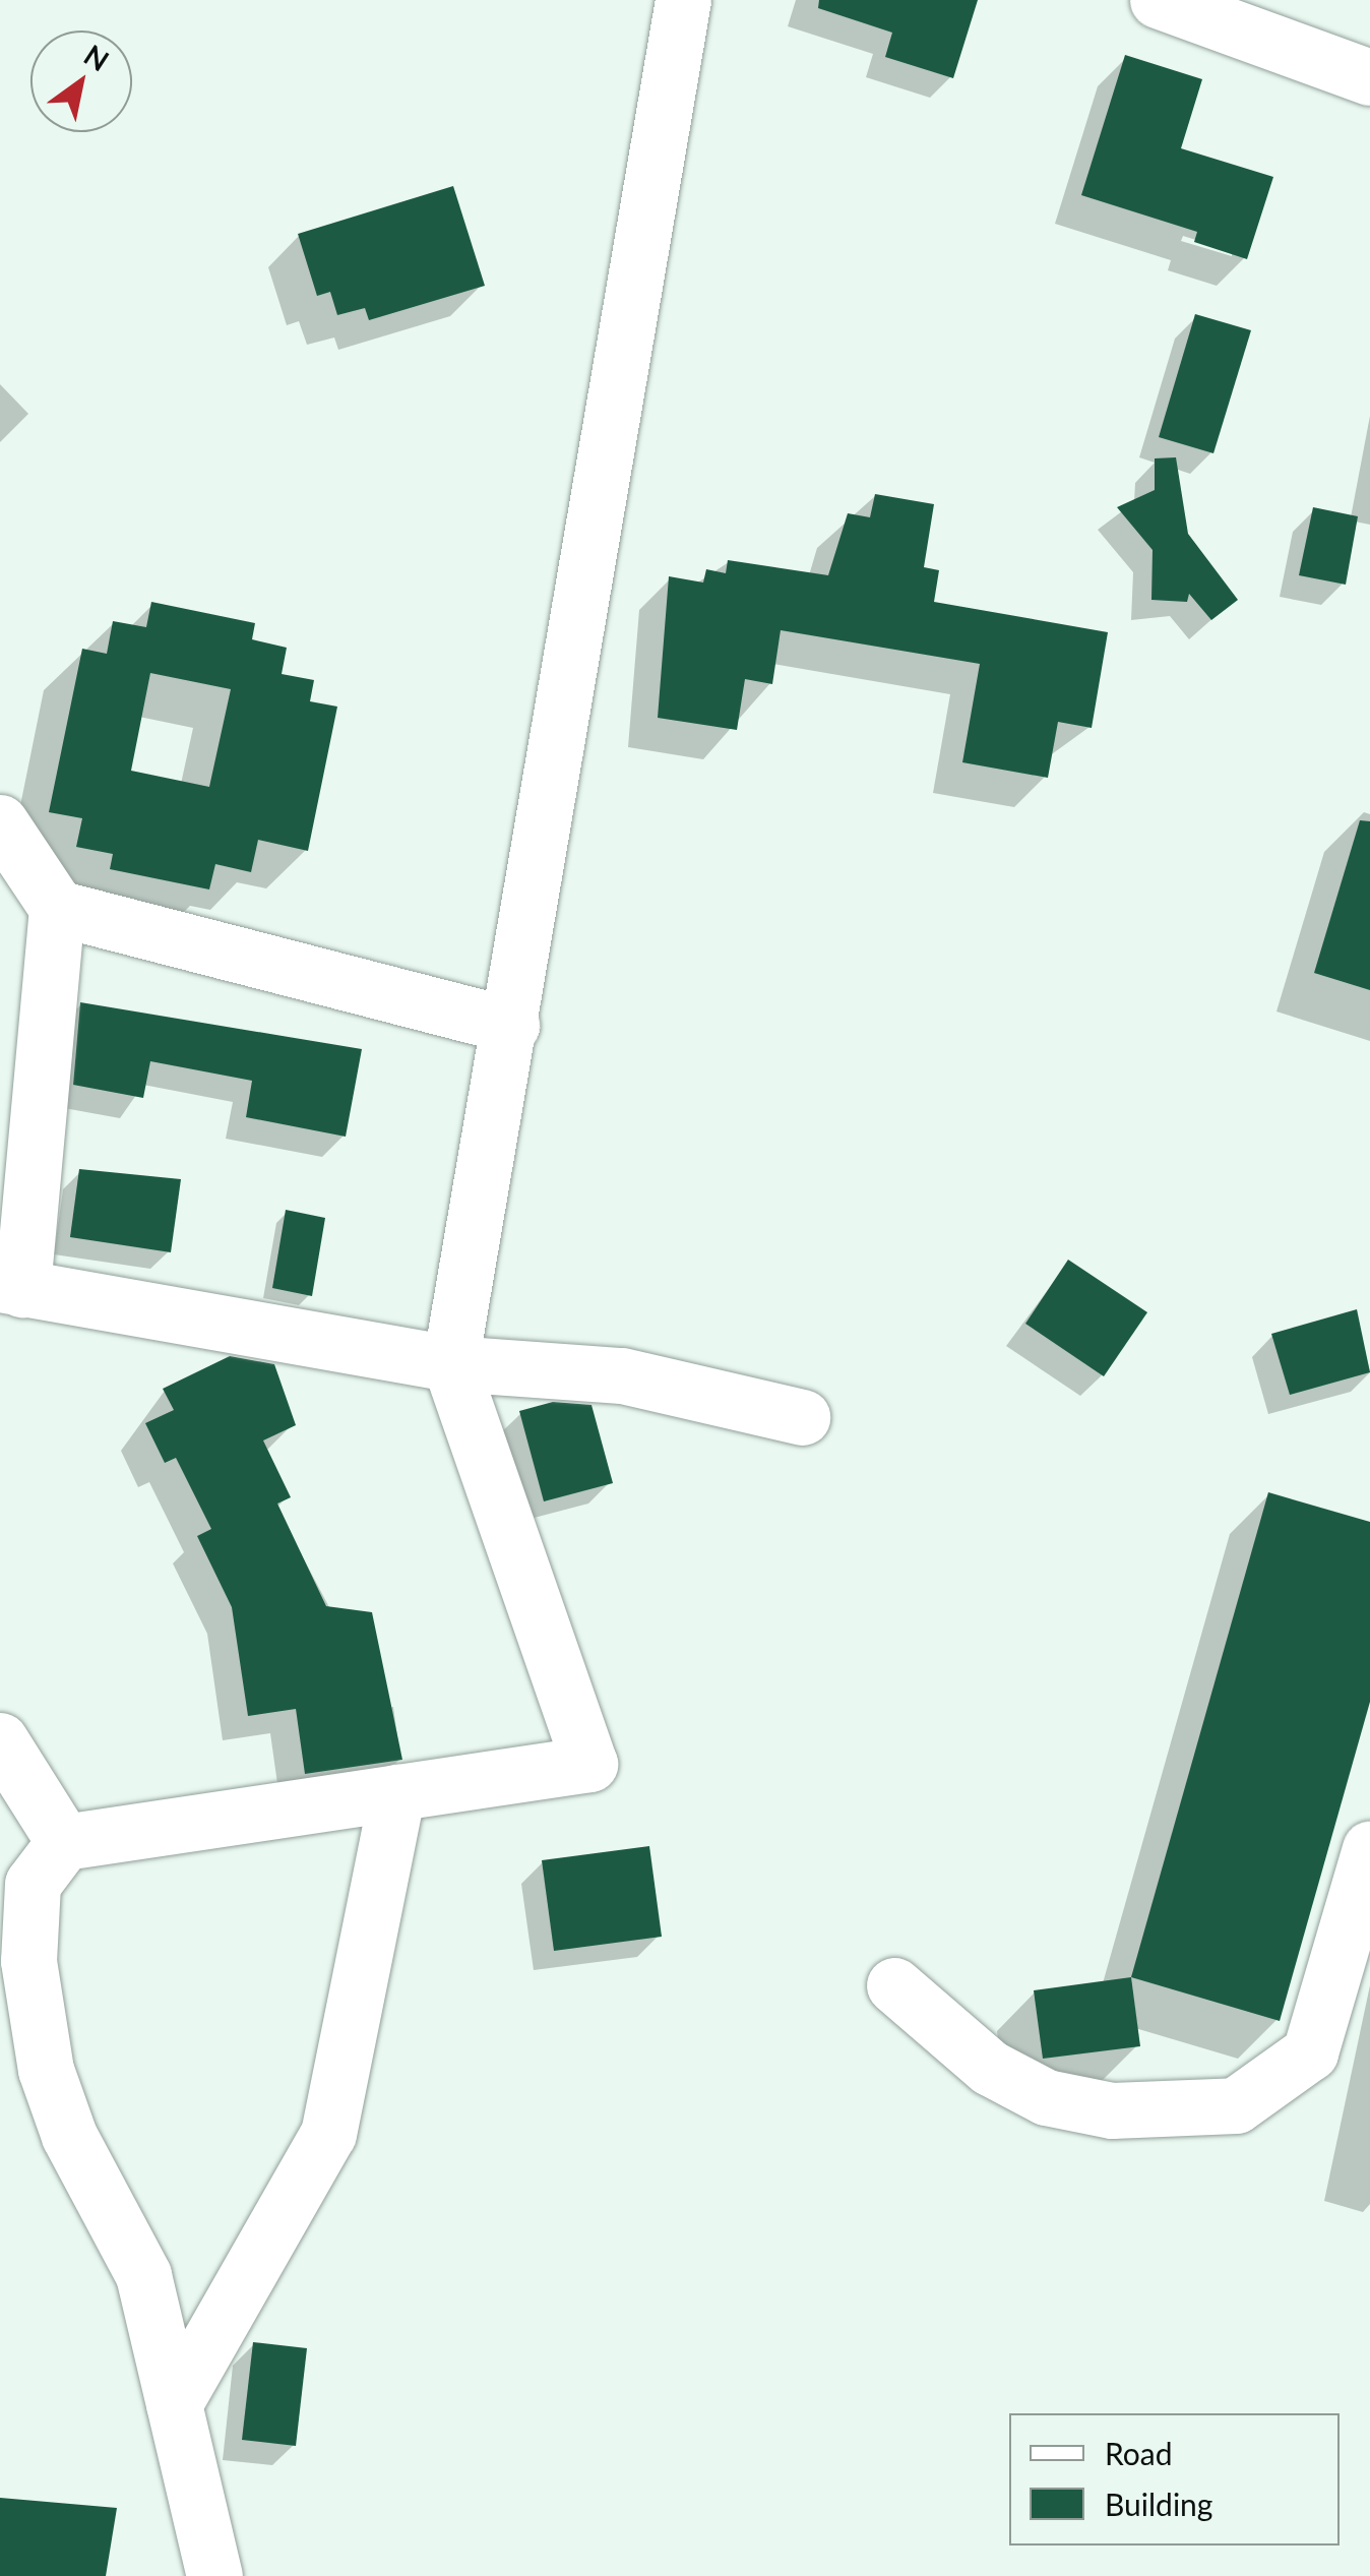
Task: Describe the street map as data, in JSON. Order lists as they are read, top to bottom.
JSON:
{
  "legend": ["Road", "Building"],
  "north": "top right"
}
